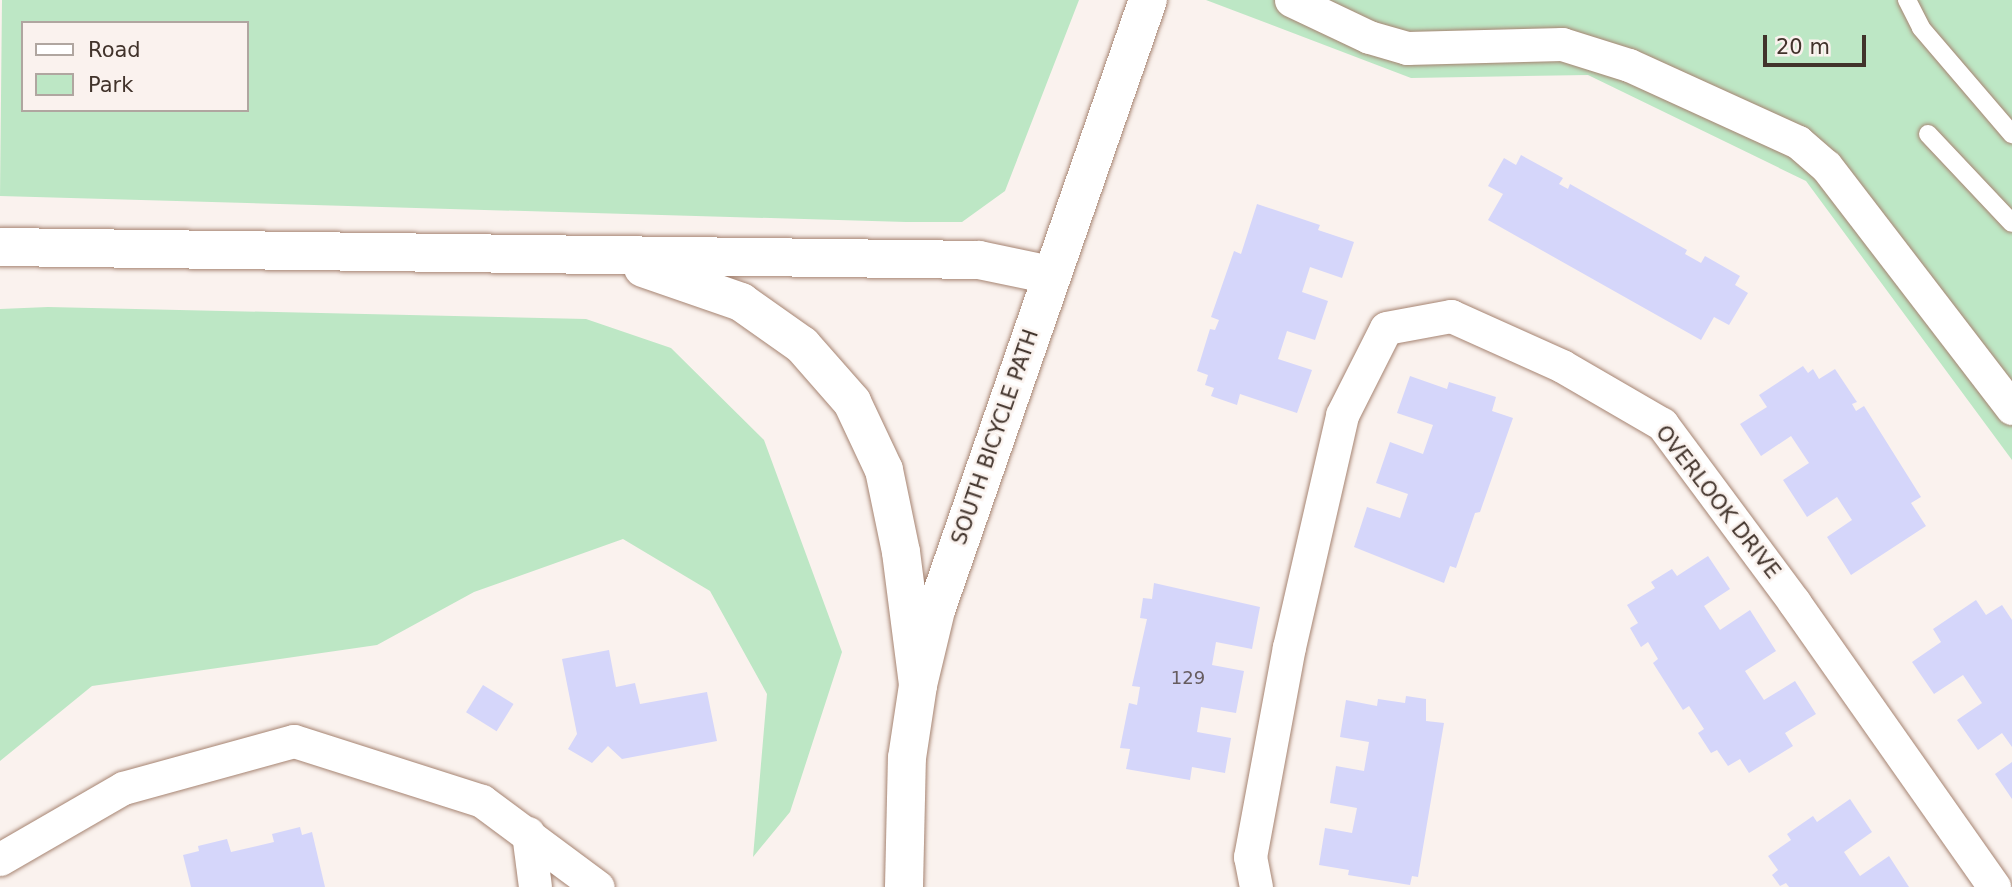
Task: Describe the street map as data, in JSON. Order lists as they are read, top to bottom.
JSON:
{
  "streets": {
    "main road": ["SOUTH BICYCLE PATH"],
    "street": ["OVERLOOK DRIVE"]
  },
  "house_numbers": ["129"],
  "legend": ["Road", "Park"],
  "scale_bar": "20 m"
}
